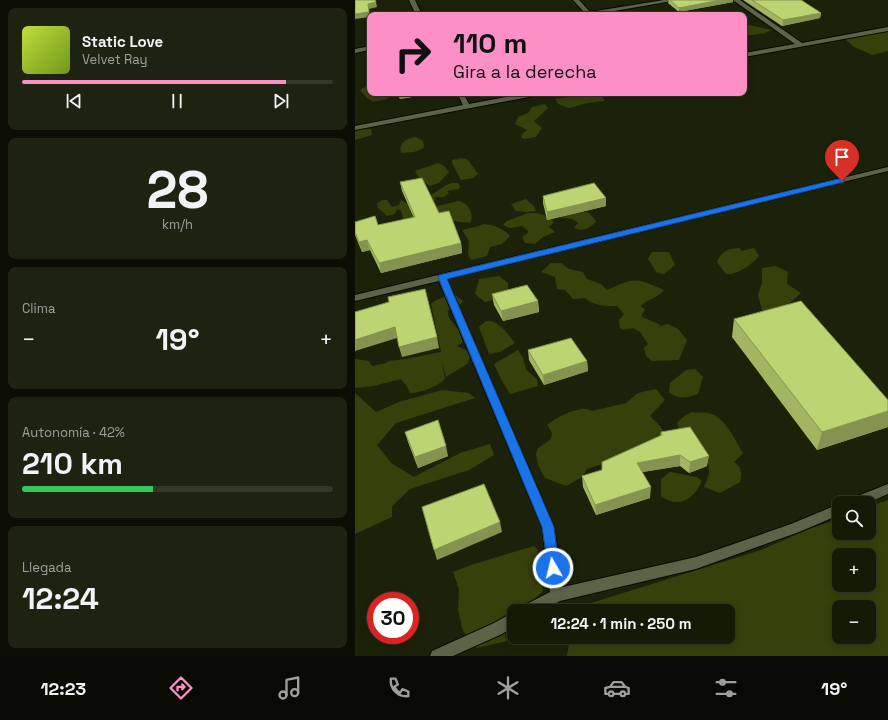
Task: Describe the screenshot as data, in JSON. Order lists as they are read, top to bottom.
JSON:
{
  "page": {
    "turn": ["110 m", "Gira a la derecha"],
    "song": ["Static Love", "Velvet Ray"],
    "tile": [
      ["28", "km/h"],
      "Clima",
      ["Autonomía · 42%", "210 km"],
      ["Llegada", "12:24"]
    ],
    "heat": ["−", "19°", "+"],
    "map_buttons": ["+", "−"],
    "limit": "30",
    "trip": "12:24 · 1 min · 250 m",
    "tabs": ["12:23", "19°"]
  }
}
